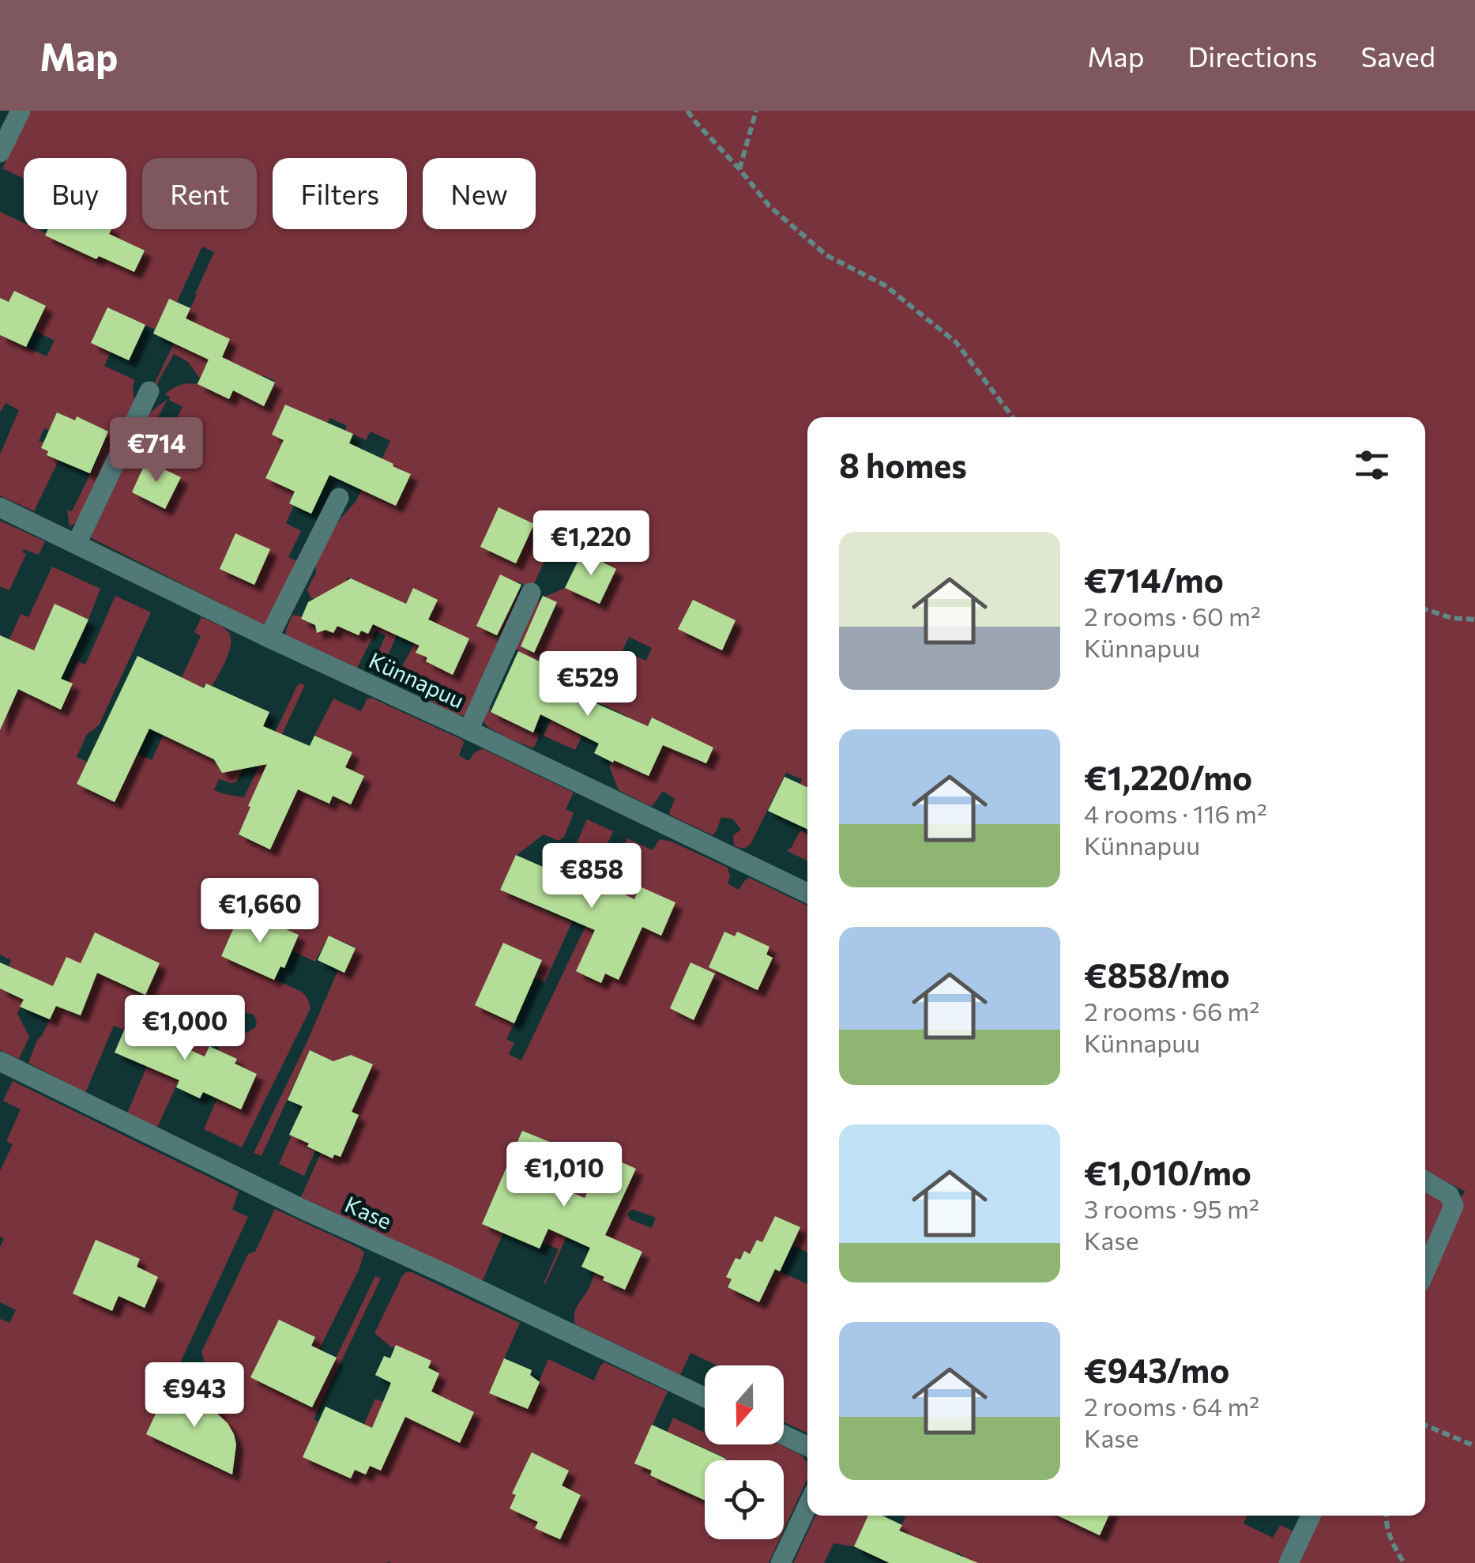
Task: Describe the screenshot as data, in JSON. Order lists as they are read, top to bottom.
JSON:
{
  "streets": {
    "street": ["Künnapuu", "Kase"]
  },
  "north": "bottom",
  "page": {
    "header": "Map",
    "nav": ["Map", "Directions", "Saved"],
    "chip": [
      "Buy",
      "Rent",
      "Filters",
      "New"
    ],
    "price": [
      "€714",
      "€1,220",
      "€529",
      "€858",
      "€1,660",
      "€1,000",
      "€1,010",
      "€943"
    ],
    "heading": "8 homes",
    "list": [
      {
        "name": "€714/mo",
        "note": "2 rooms · 60 m² · Künnapuu"
      },
      {
        "name": "€1,220/mo",
        "note": "4 rooms · 116 m² · Künnapuu"
      },
      {
        "name": "€858/mo",
        "note": "2 rooms · 66 m² · Künnapuu"
      },
      {
        "name": "€1,010/mo",
        "note": "3 rooms · 95 m² · Kase"
      },
      {
        "name": "€943/mo",
        "note": "2 rooms · 64 m² · Kase"
      }
    ]
  }
}
